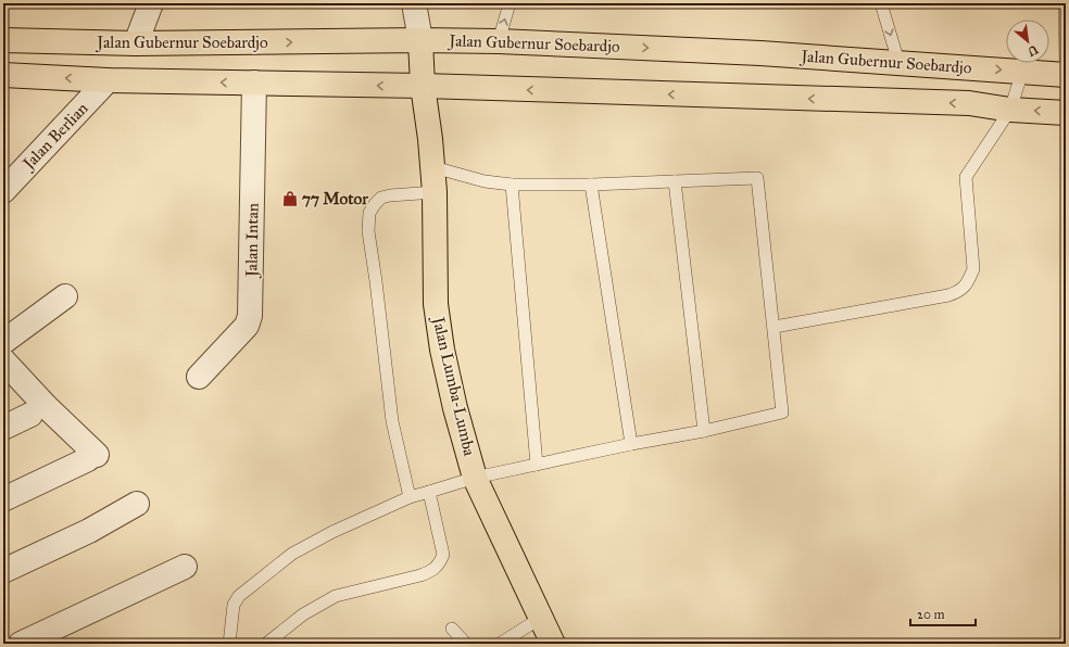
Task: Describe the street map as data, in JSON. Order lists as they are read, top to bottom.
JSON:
{
  "streets": {
    "highway": ["Jalan Gubernur Soebardjo", "Jalan Lumba-Lumba"],
    "street": ["Jalan Berlian", "Jalan Intan"]
  },
  "crossings": [
    ["Jalan Gubernur Soebardjo", "Jalan Lumba-Lumba"]
  ],
  "places": {
    "shop": ["77 Motor"]
  },
  "scale_bar": "20 m",
  "north": "bottom right"
}
